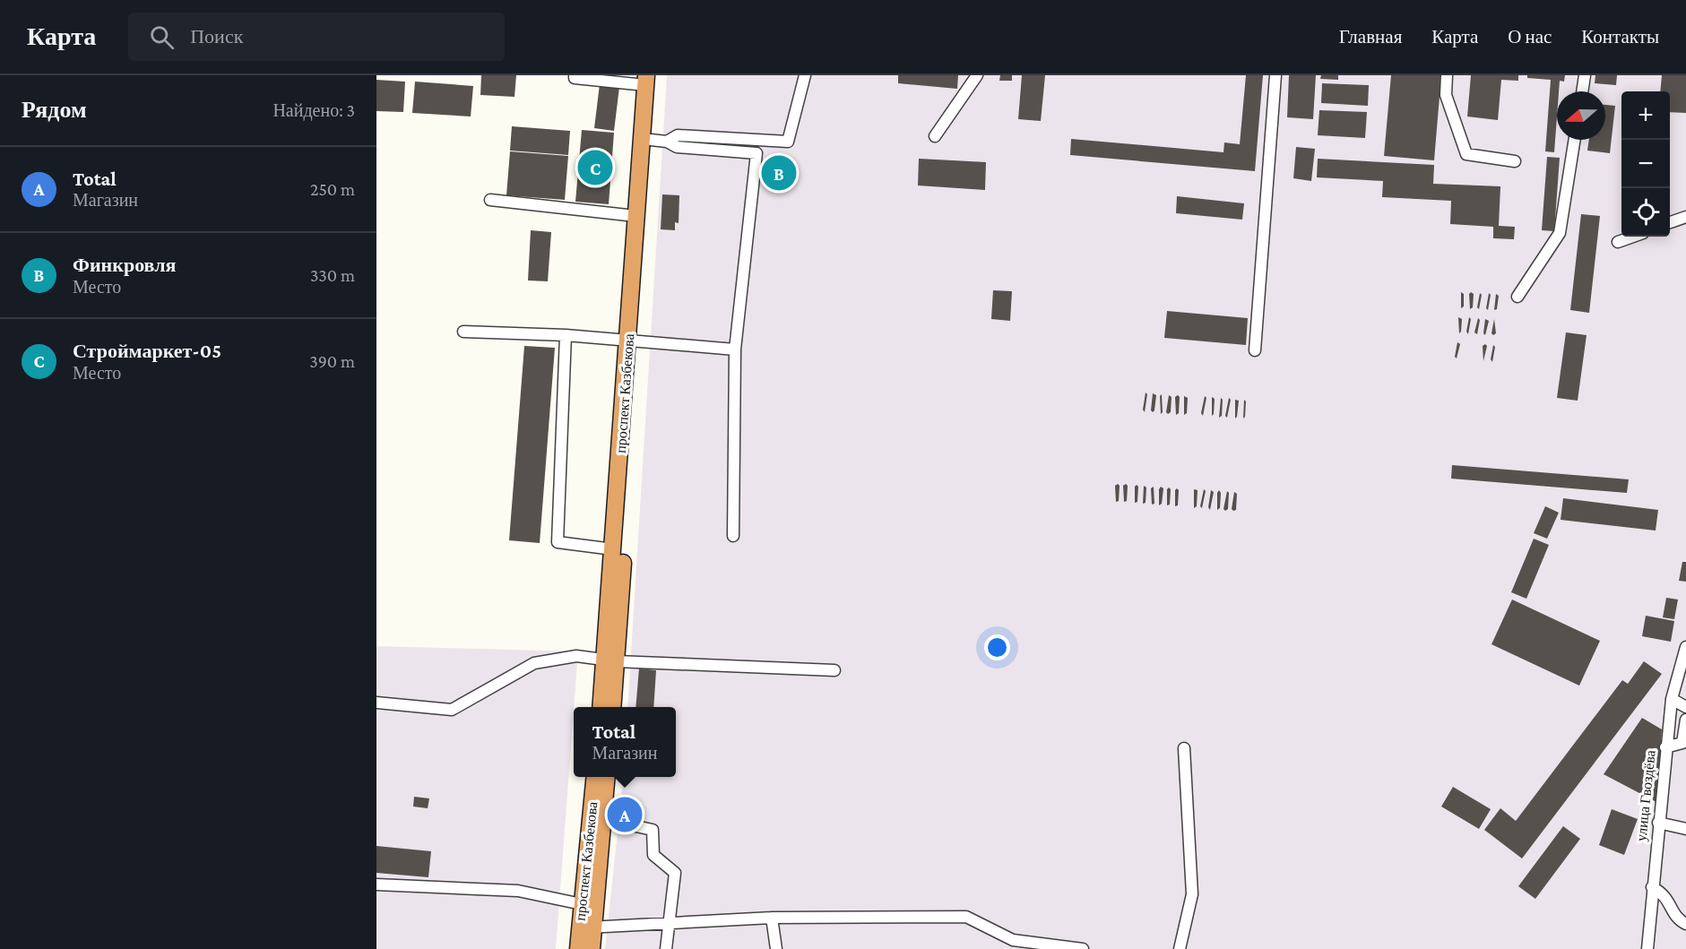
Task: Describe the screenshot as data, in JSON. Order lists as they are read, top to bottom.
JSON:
{
  "streets": {
    "highway": ["проспект Казбекова"],
    "street": ["улица Гвоздёва"]
  },
  "north": "left",
  "page": {
    "header": "Карта",
    "search": "Поиск",
    "nav": [
      "Главная",
      "Карта",
      "О нас",
      "Контакты"
    ],
    "heading": ["Рядом", "Найдено: 3"],
    "map_buttons": ["+", "−"],
    "list": [
      {
        "mark": "A",
        "name": "Total",
        "note": "Магазин",
        "value": "250 m"
      },
      {
        "mark": "B",
        "name": "Финкровля",
        "note": "Место",
        "value": "330 m"
      },
      {
        "mark": "C",
        "name": "Строймаркет-05",
        "note": "Место",
        "value": "390 m"
      }
    ],
    "pins": ["C", "B", "A"],
    "popup": ["Total", "Магазин"]
  }
}
